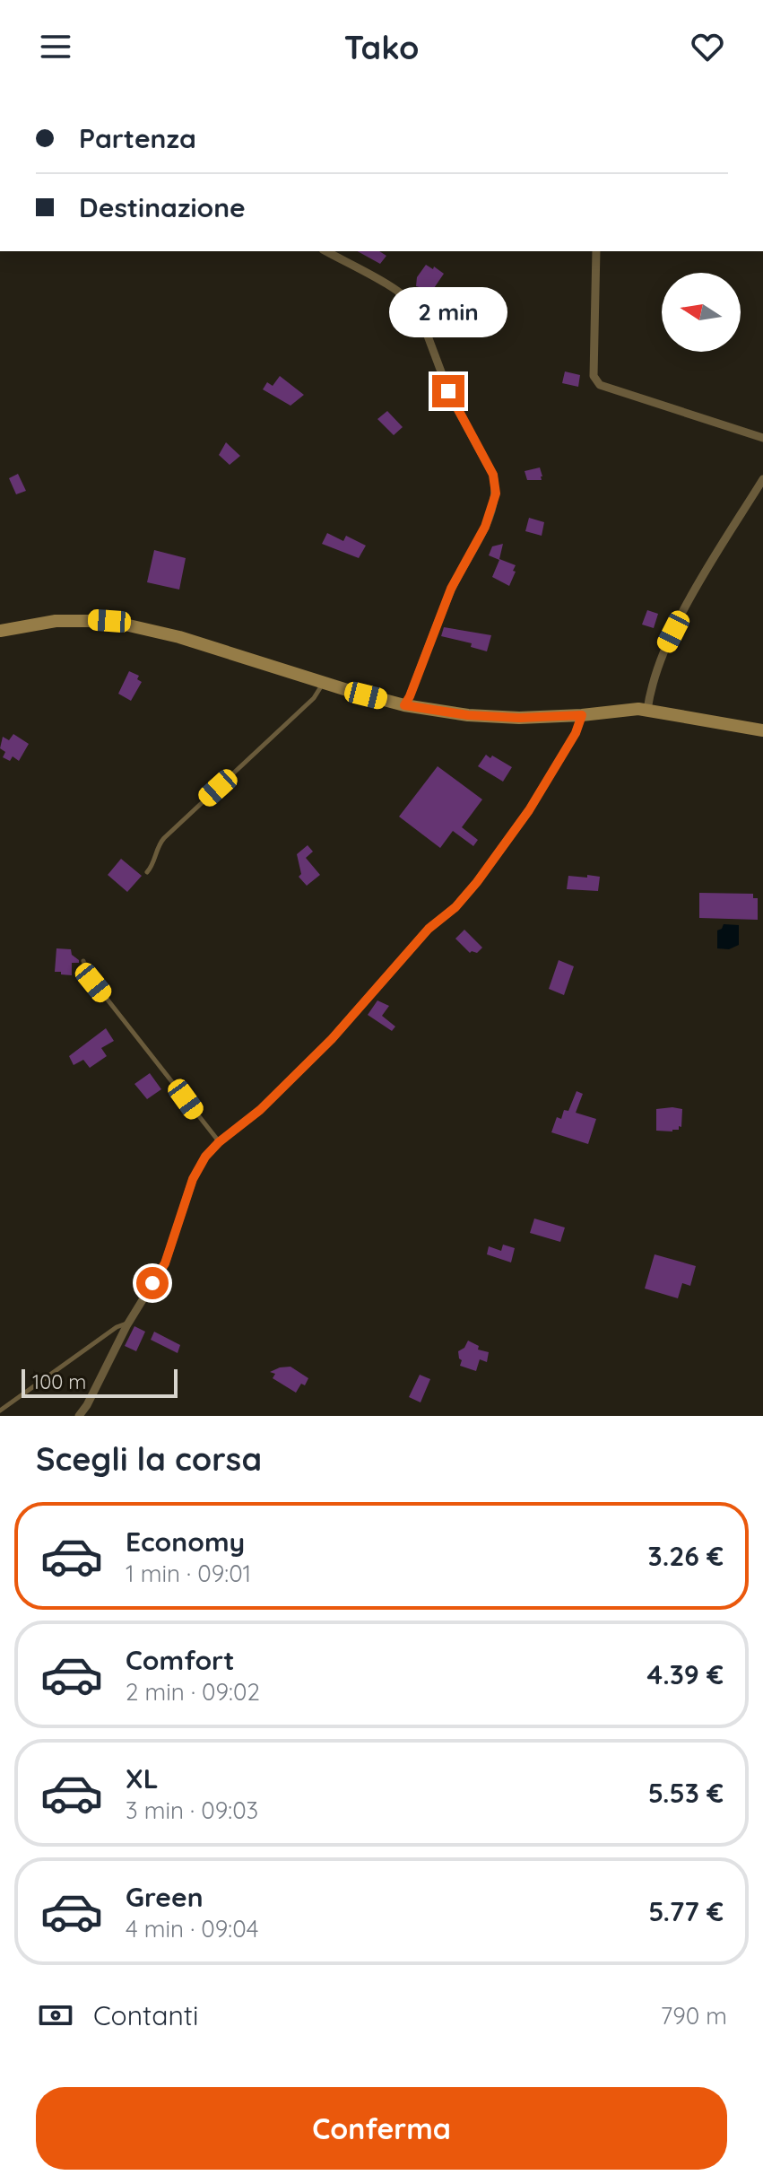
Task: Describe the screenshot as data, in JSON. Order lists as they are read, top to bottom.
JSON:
{
  "scale_bar": "100 m",
  "north": "left",
  "page": {
    "header": "Tako",
    "banner": ["Partenza", "Destinazione"],
    "bubble": "2 min",
    "scale": "100 m",
    "heading": "Scegli la corsa",
    "list": [
      {
        "name": "Economy",
        "note": "1 min · 09:01",
        "value": "3.26 €"
      },
      {
        "name": "Comfort",
        "note": "2 min · 09:02",
        "value": "4.39 €"
      },
      {
        "name": "XL",
        "note": "3 min · 09:03",
        "value": "5.53 €"
      },
      {
        "name": "Green",
        "note": "4 min · 09:04",
        "value": "5.77 €"
      }
    ],
    "pay": ["Contanti", "790 m"],
    "buttons": "Conferma"
  }
}
